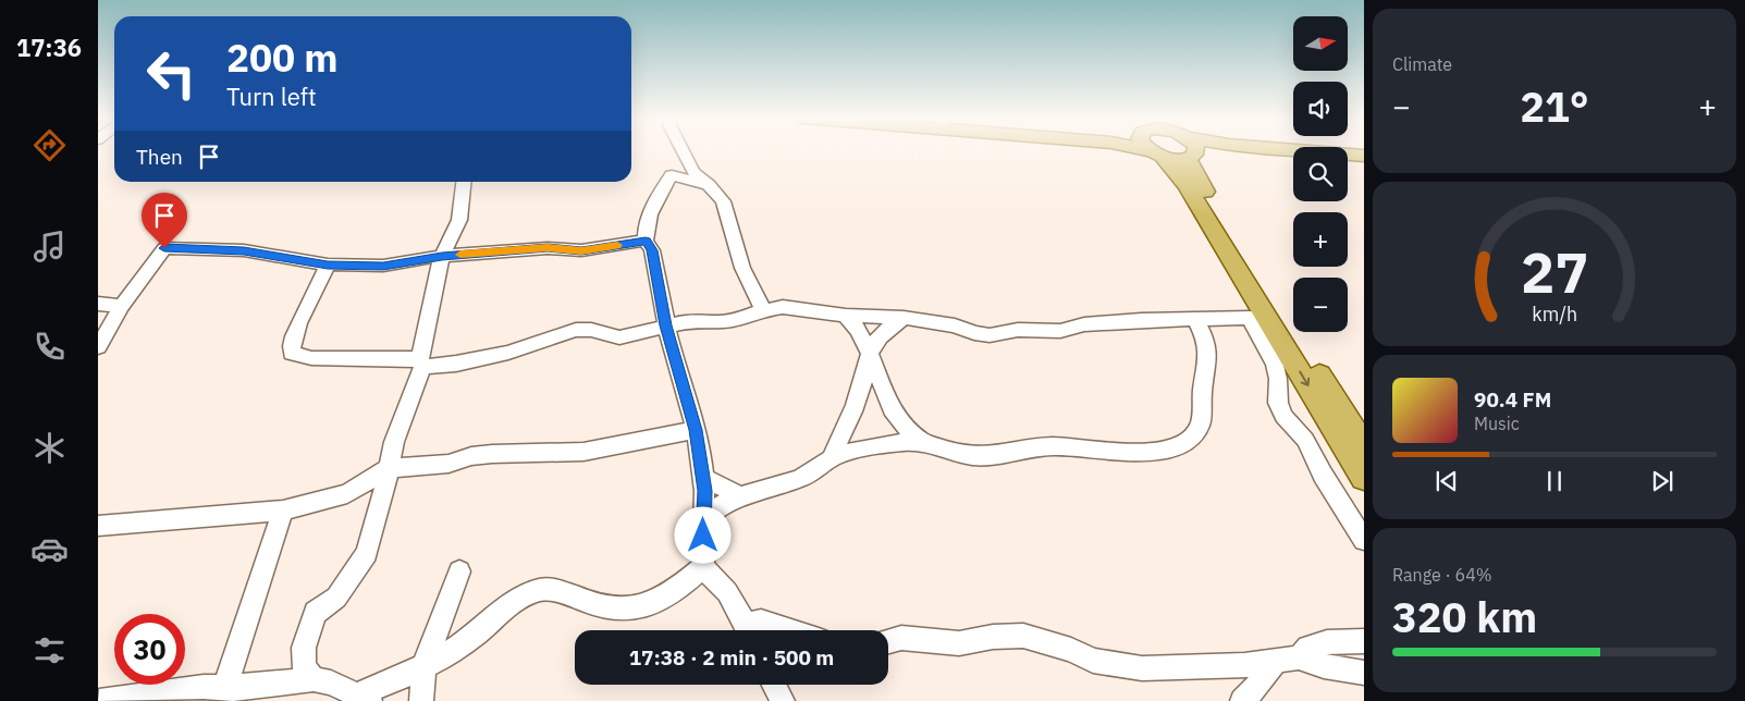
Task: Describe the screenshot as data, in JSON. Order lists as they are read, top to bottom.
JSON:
{
  "north": "right",
  "page": {
    "tabs": "17:36",
    "tile": [
      "Climate",
      ["Range · 64%", "320 km"]
    ],
    "map_buttons": ["+", "−"],
    "turn": ["200 m", "Turn left"],
    "heat": ["−", "21°", "+"],
    "then": "Then",
    "song": ["90.4 FM", "Music"],
    "limit": "30",
    "trip": "17:38 · 2 min · 500 m",
    "gauge": ["27", "km/h"]
  }
}
